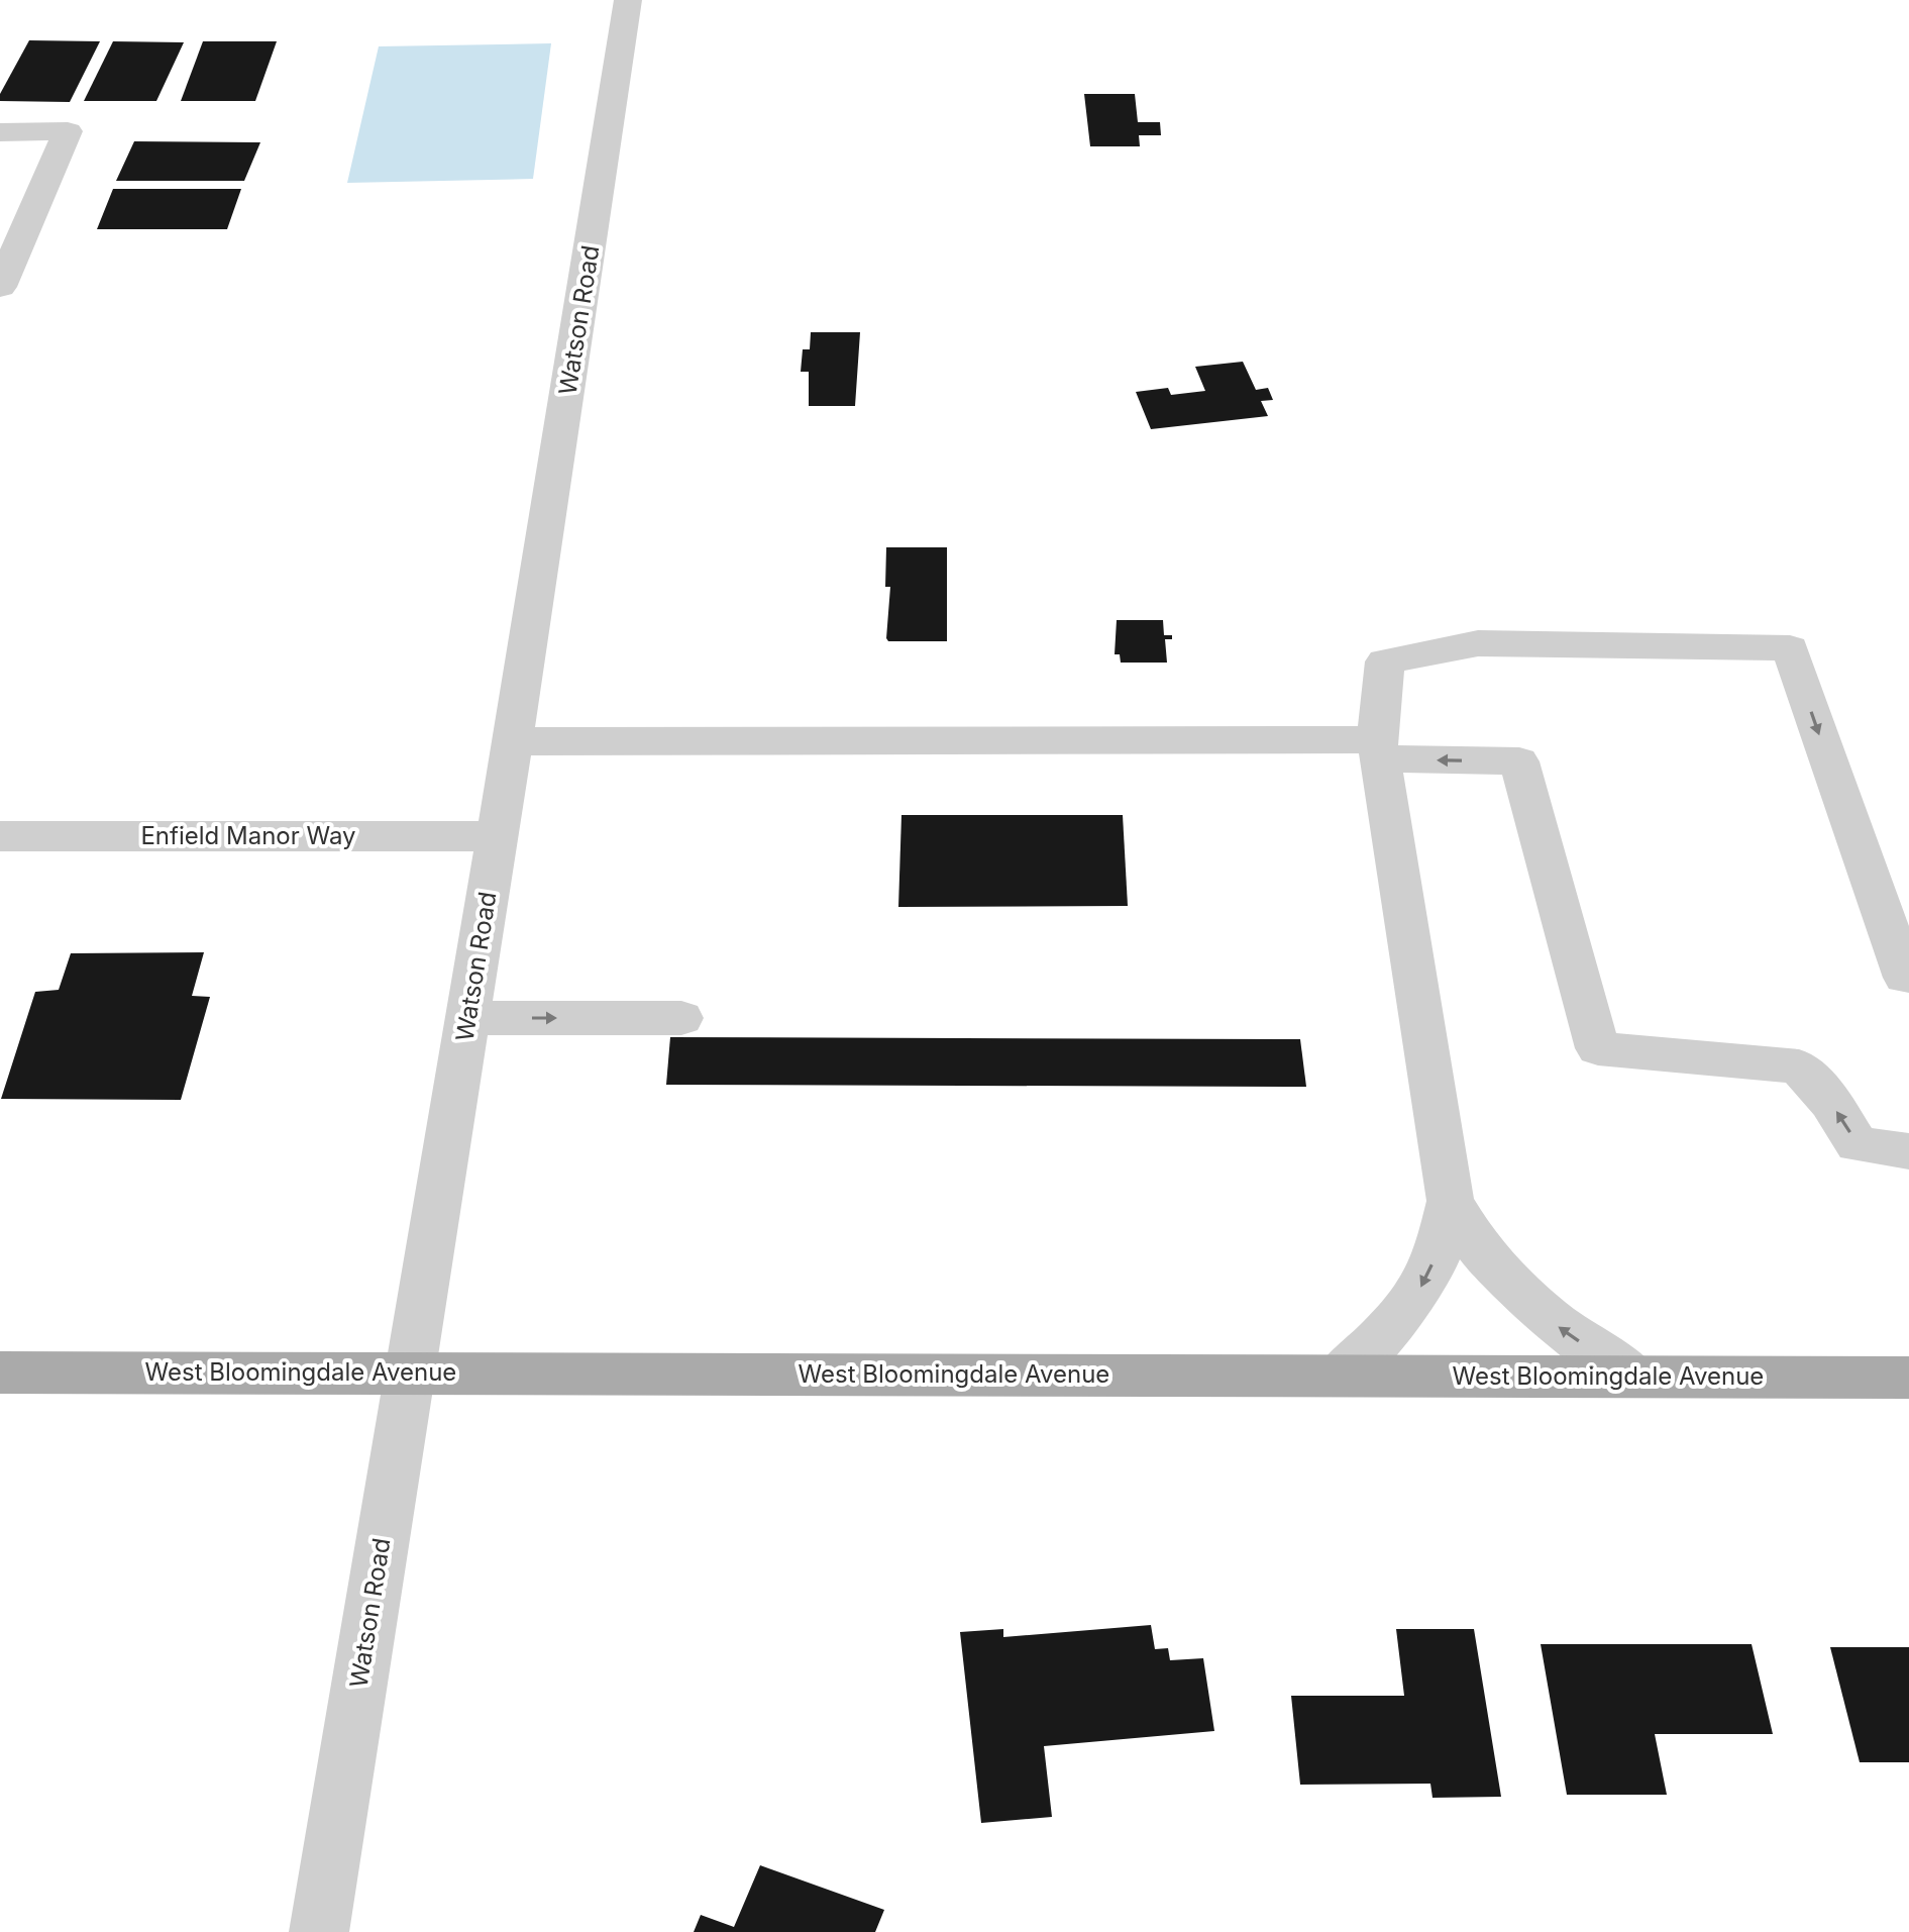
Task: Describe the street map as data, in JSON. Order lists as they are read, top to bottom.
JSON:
{
  "streets": {
    "main road": ["West Bloomingdale Avenue"],
    "street": ["Watson Road", "Enfield Manor Way"]
  },
  "crossings": [
    ["Watson Road", "Enfield Manor Way"],
    ["Watson Road", "West Bloomingdale Avenue"]
  ]
}
